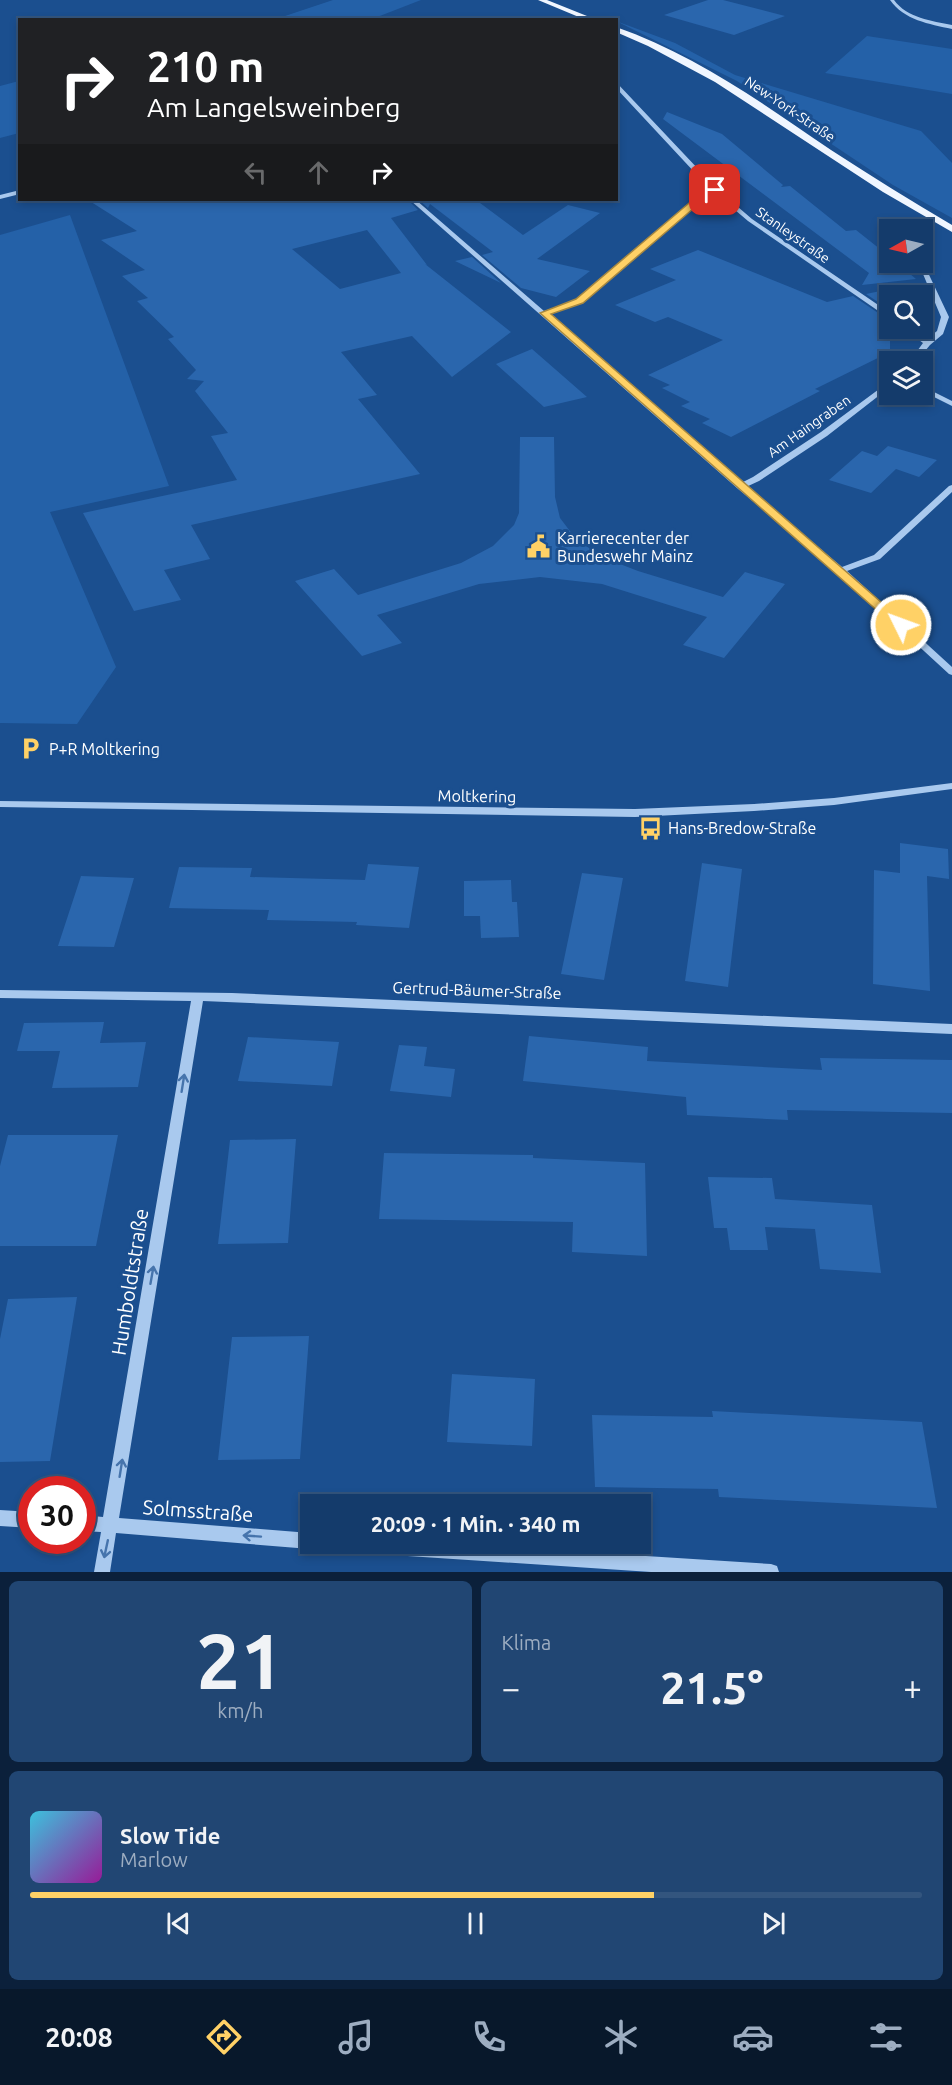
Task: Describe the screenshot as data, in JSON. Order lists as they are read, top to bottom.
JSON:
{
  "streets": {
    "main road": ["New-York-Straße"],
    "street": [
      "Stanleystraße",
      "Am Haingraben",
      "Moltkering",
      "Gertrud-Bäumer-Straße",
      "Humboldtstraße",
      "Solmsstraße"
    ]
  },
  "crossings": [
    ["Gertrud-Bäumer-Straße", "Humboldtstraße"],
    ["Humboldtstraße", "Solmsstraße"]
  ],
  "one_way": ["Humboldtstraße", "Solmsstraße"],
  "places": {
    "public building": ["Karrierecenter der Bundeswehr Mainz"],
    "parking": ["P+R Moltkering"],
    "bus stop": ["Hans-Bredow-Straße"]
  },
  "north": "left",
  "page": {
    "turn": ["210 m", "Am Langelsweinberg"],
    "limit": "30",
    "trip": "20:09 · 1 Min. · 340 m",
    "tile": [
      ["21", "km/h"],
      "Klima"
    ],
    "heat": ["−", "21.5°", "+"],
    "song": ["Slow Tide", "Marlow"],
    "tabs": "20:08"
  }
}
